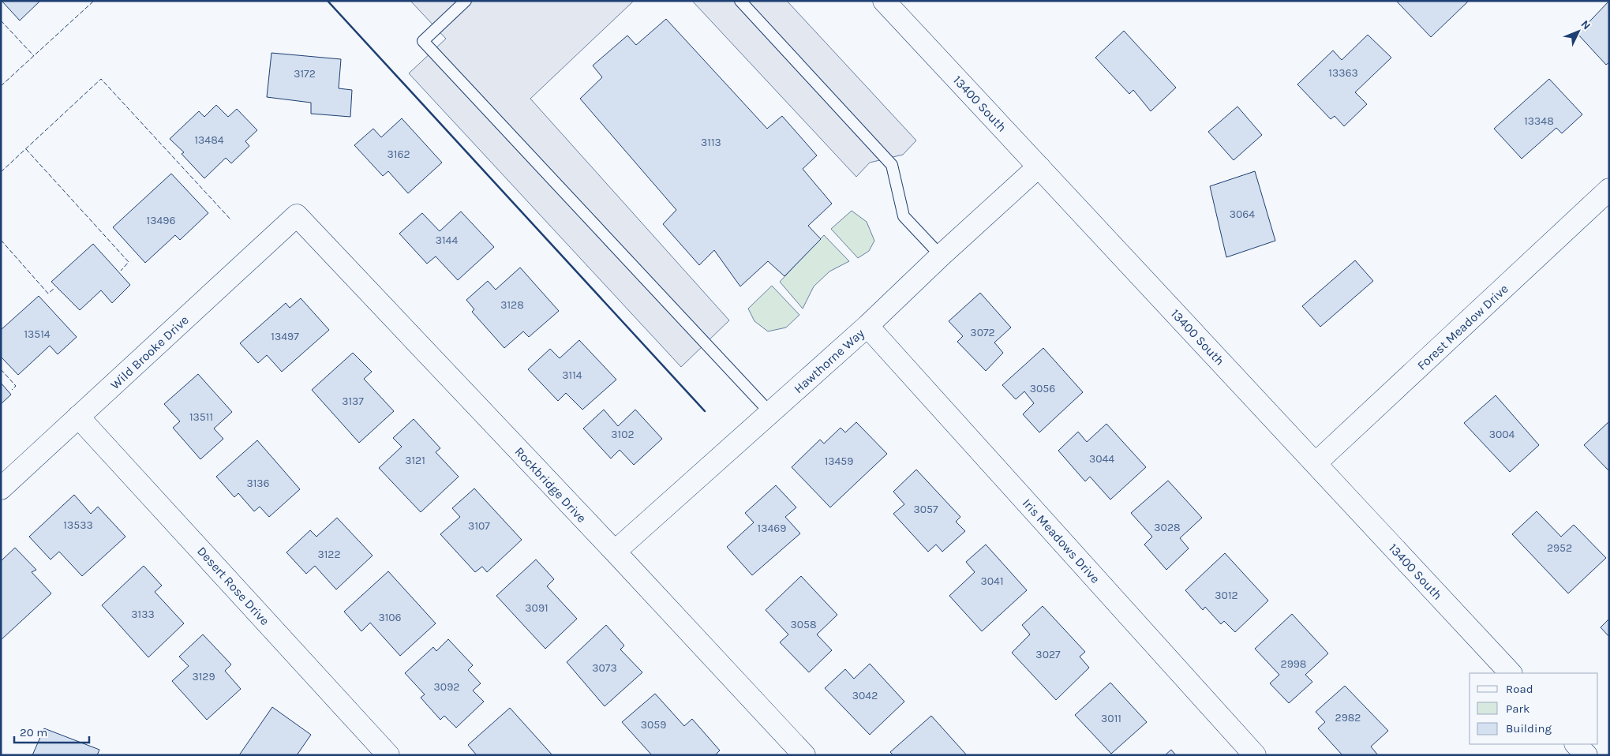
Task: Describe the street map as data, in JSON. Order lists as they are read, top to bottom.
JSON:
{
  "streets": {
    "street": [
      "13400 South",
      "Forest Meadow Drive",
      "Wild Brooke Drive",
      "Hawthorne Way",
      "Rockbridge Drive",
      "Iris Meadows Drive",
      "Desert Rose Drive"
    ]
  },
  "crossings": [
    ["13400 South", "Forest Meadow Drive"],
    ["13400 South", "Hawthorne Way"],
    ["Wild Brooke Drive", "Rockbridge Drive"],
    ["Wild Brooke Drive", "Desert Rose Drive"],
    ["Hawthorne Way", "Rockbridge Drive"],
    ["Hawthorne Way", "Iris Meadows Drive"]
  ],
  "house_numbers": [
    "13363",
    "3172",
    "13348",
    "13484",
    "3113",
    "3162",
    "3064",
    "13496",
    "3144",
    "3128",
    "3072",
    "13514",
    "13497",
    "3114",
    "3056",
    "3137",
    "13511",
    "3102",
    "3004",
    "3044",
    "3121",
    "13459",
    "3136",
    "3057",
    "13533",
    "3107",
    "3028",
    "13469",
    "2952",
    "3122",
    "3041",
    "3012",
    "3091",
    "3133",
    "3106",
    "3058",
    "3027",
    "2998",
    "3073",
    "3129",
    "3092",
    "3042",
    "2982",
    "3011",
    "3059"
  ],
  "legend": ["Road", "Park", "Building"],
  "scale_bar": "20 m",
  "north": "top right"
}
